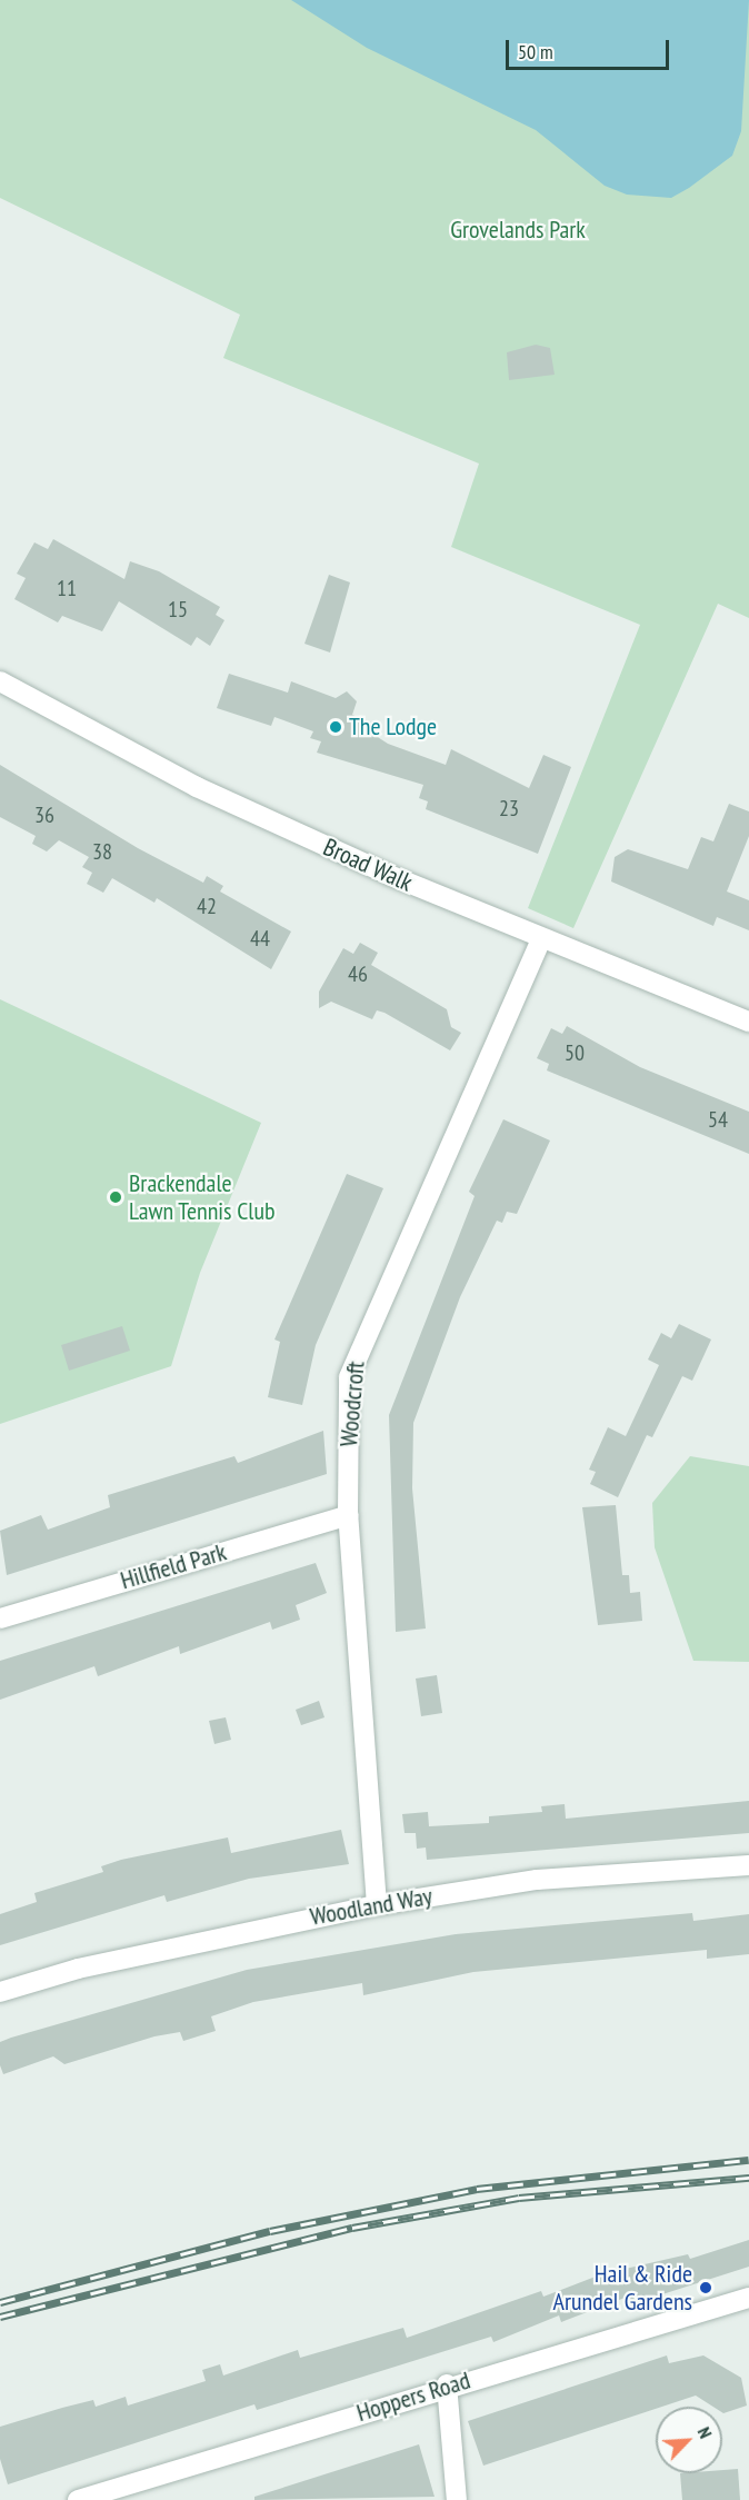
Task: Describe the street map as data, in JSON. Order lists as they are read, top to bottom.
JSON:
{
  "streets": {
    "street": [
      "Broad Walk",
      "Woodcroft",
      "Hillfield Park",
      "Woodland Way",
      "Hoppers Road"
    ]
  },
  "crossings": [
    ["Broad Walk", "Woodcroft"],
    ["Woodcroft", "Hillfield Park"],
    ["Woodcroft", "Woodland Way"]
  ],
  "parks": ["Grovelands Park"],
  "places": ["The Lodge", "Brackendale Lawn Tennis Club", "Hail & Ride Arundel Gardens"],
  "house_numbers": [
    "11",
    "15",
    "23",
    "36",
    "38",
    "42",
    "44",
    "46",
    "50",
    "54"
  ],
  "scale_bar": "50 m",
  "north": "top right"
}
